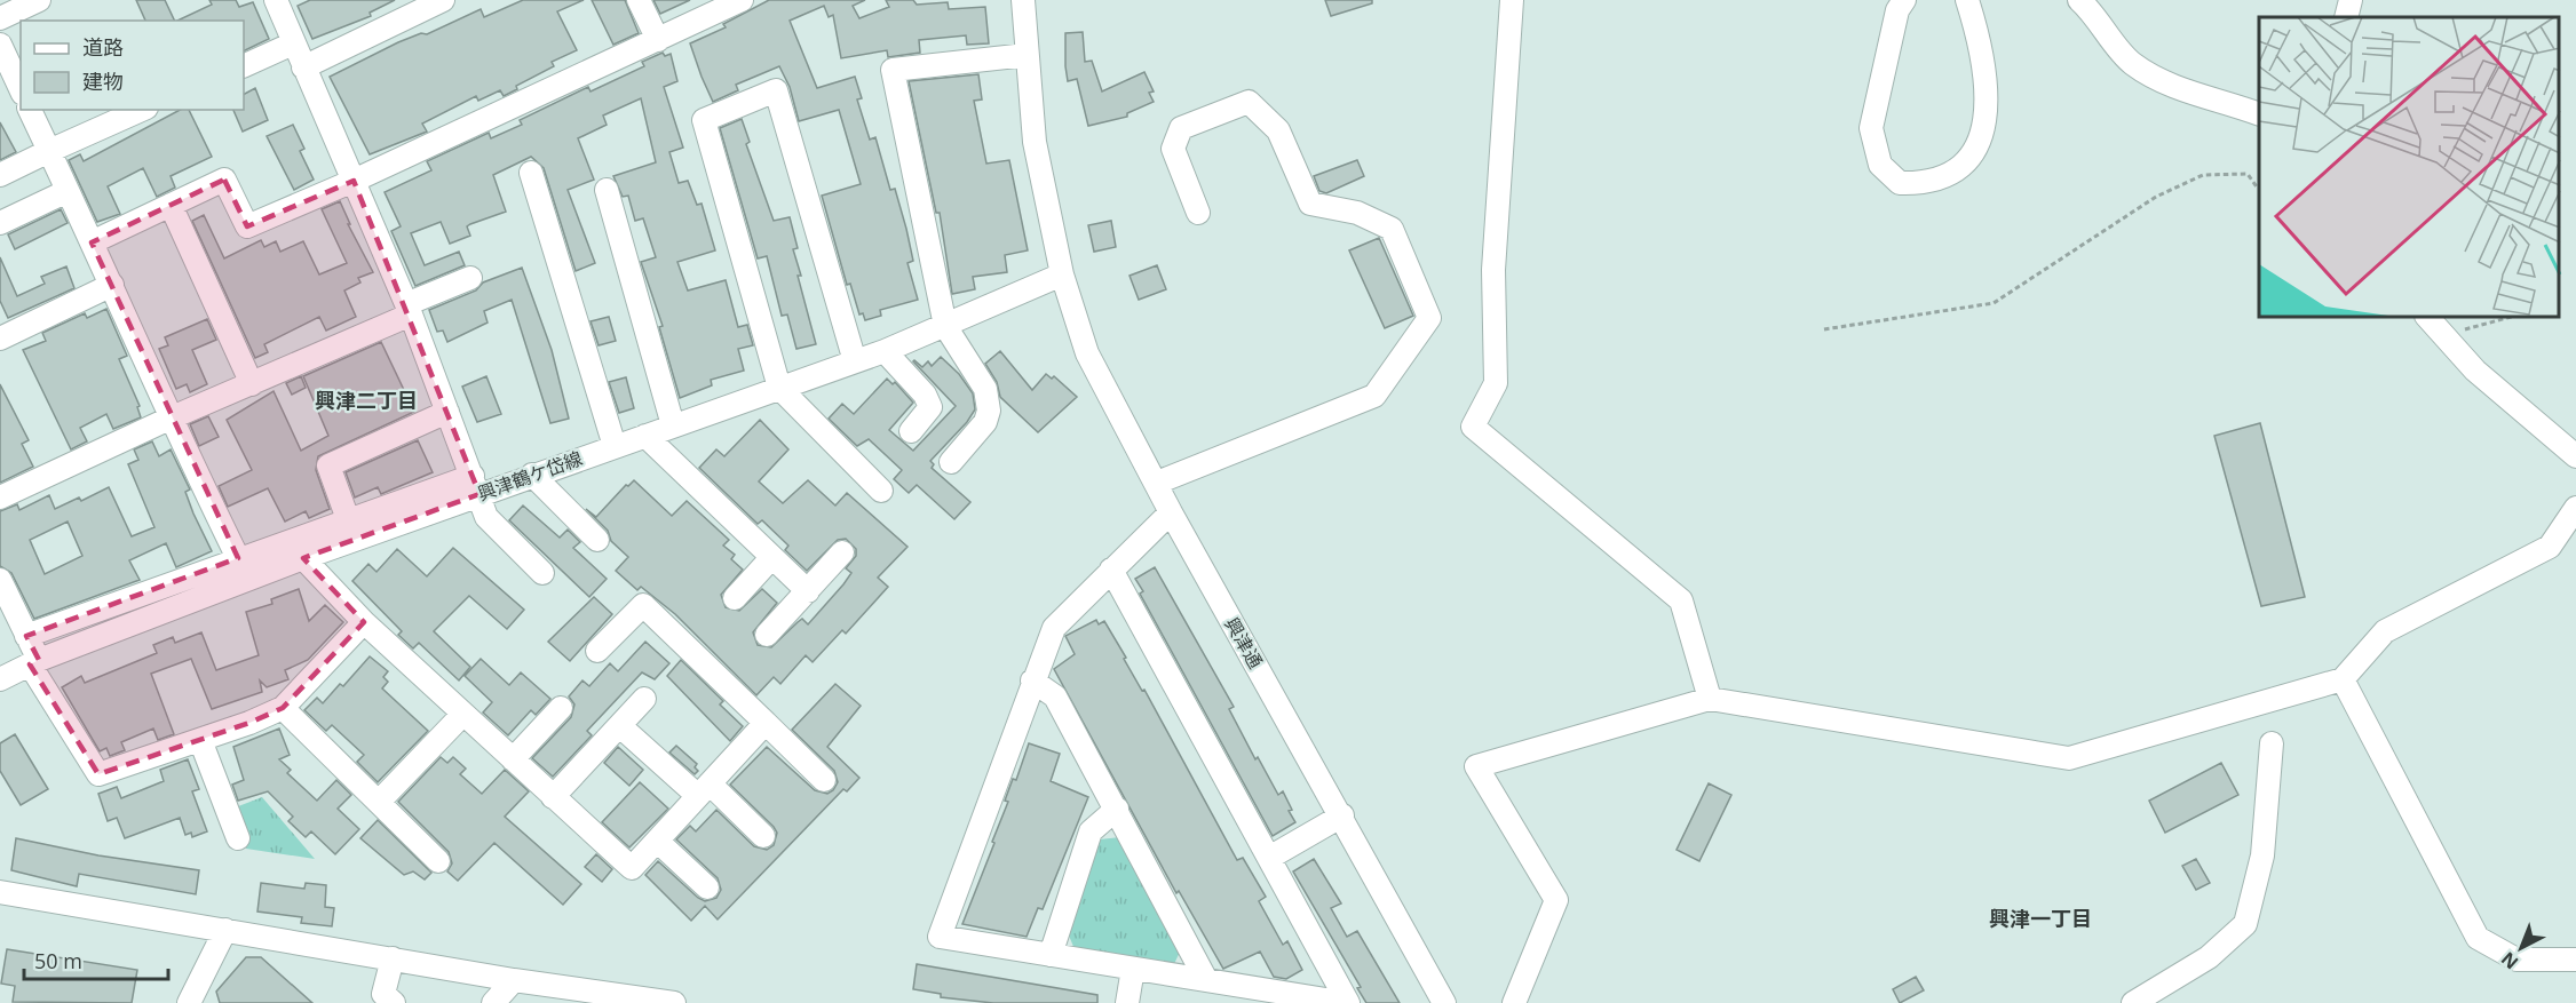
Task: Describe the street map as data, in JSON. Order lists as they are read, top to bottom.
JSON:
{
  "streets": {
    "street": ["興津鶴ケ岱線", "興津通"]
  },
  "crossings": [
    ["興津鶴ケ岱線", "興津通"]
  ],
  "districts": ["興津二丁目", "興津一丁目"],
  "legend": ["道路", "建物"],
  "scale_bar": "50 m",
  "north": "bottom left"
}
